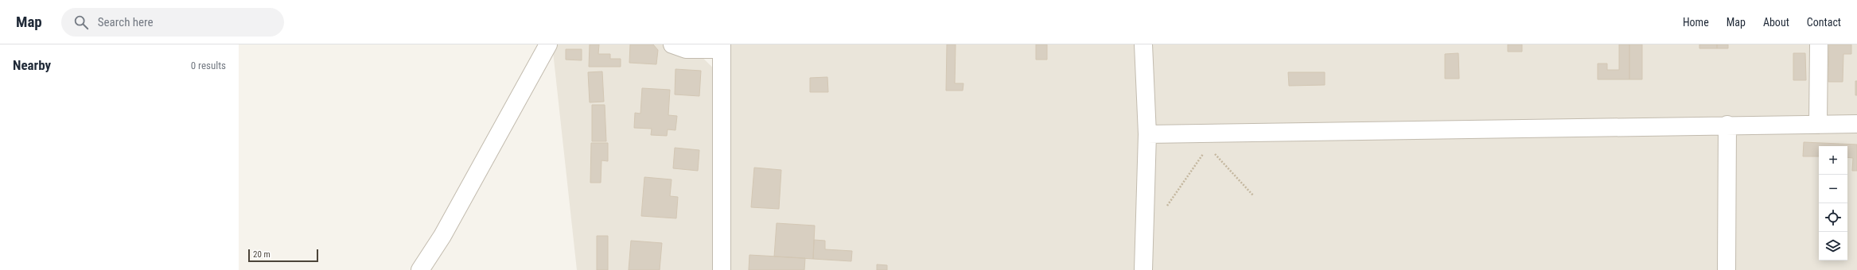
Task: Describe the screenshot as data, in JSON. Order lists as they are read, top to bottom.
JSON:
{
  "scale_bar": "20 m",
  "page": {
    "header": "Map",
    "search": "Search here",
    "nav": [
      "Home",
      "Map",
      "About",
      "Contact"
    ],
    "heading": ["Nearby", "0 results"],
    "map_buttons": ["+", "−"],
    "scale": "20 m"
  }
}
